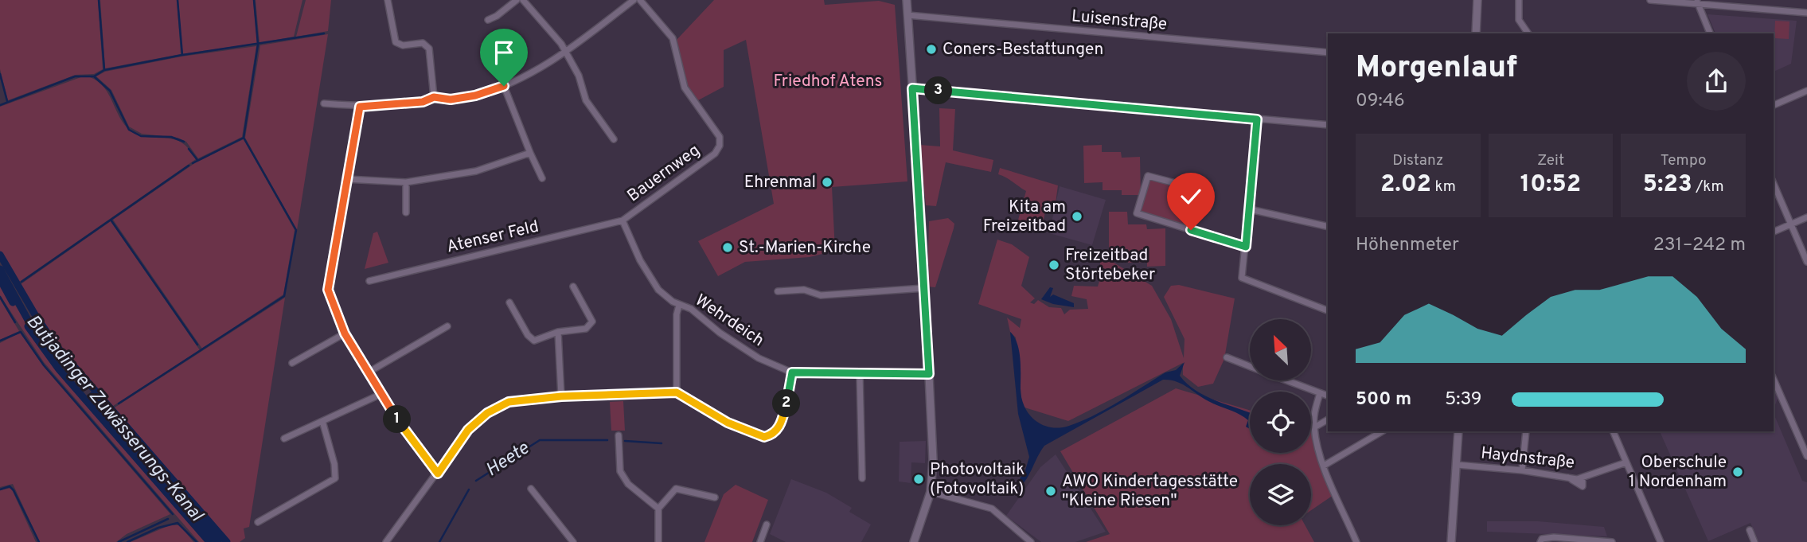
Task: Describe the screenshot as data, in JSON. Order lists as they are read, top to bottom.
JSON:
{
  "streets": {
    "street": [
      "Luisenstraße",
      "Bauernweg",
      "Atenser Feld",
      "Wehrdeich",
      "Haydnstraße"
    ]
  },
  "crossings": [
    ["Bauernweg", "Atenser Feld"],
    ["Bauernweg", "Wehrdeich"]
  ],
  "water": ["Butjadinger Zuwässerungs-Kanal", "Heete"],
  "parks": ["Friedhof Atens"],
  "places": [
    "Coners-Bestattungen",
    "Ehrenmal",
    "Kita am Freizeitbad",
    "St.-Marien-Kirche",
    "Freizeitbad Störtebeker",
    "Oberschule 1 Nordenham",
    "Photovoltaik (Fotovoltaik)",
    "AWO Kindertagesstätte \"Kleine Riesen\""
  ],
  "north": "top left",
  "page": {
    "heading": ["Morgenlauf", "09:46"],
    "pins": ["3", "2", "1"],
    "stats": [
      ["Distanz", "2.02 km"],
      ["Zeit", "10:52"],
      ["Tempo", "5:23 /km"]
    ],
    "chart": ["Höhenmeter", "231–242 m"],
    "list": [
      {
        "name": "500 m",
        "note": "5:39"
      }
    ]
  }
}
